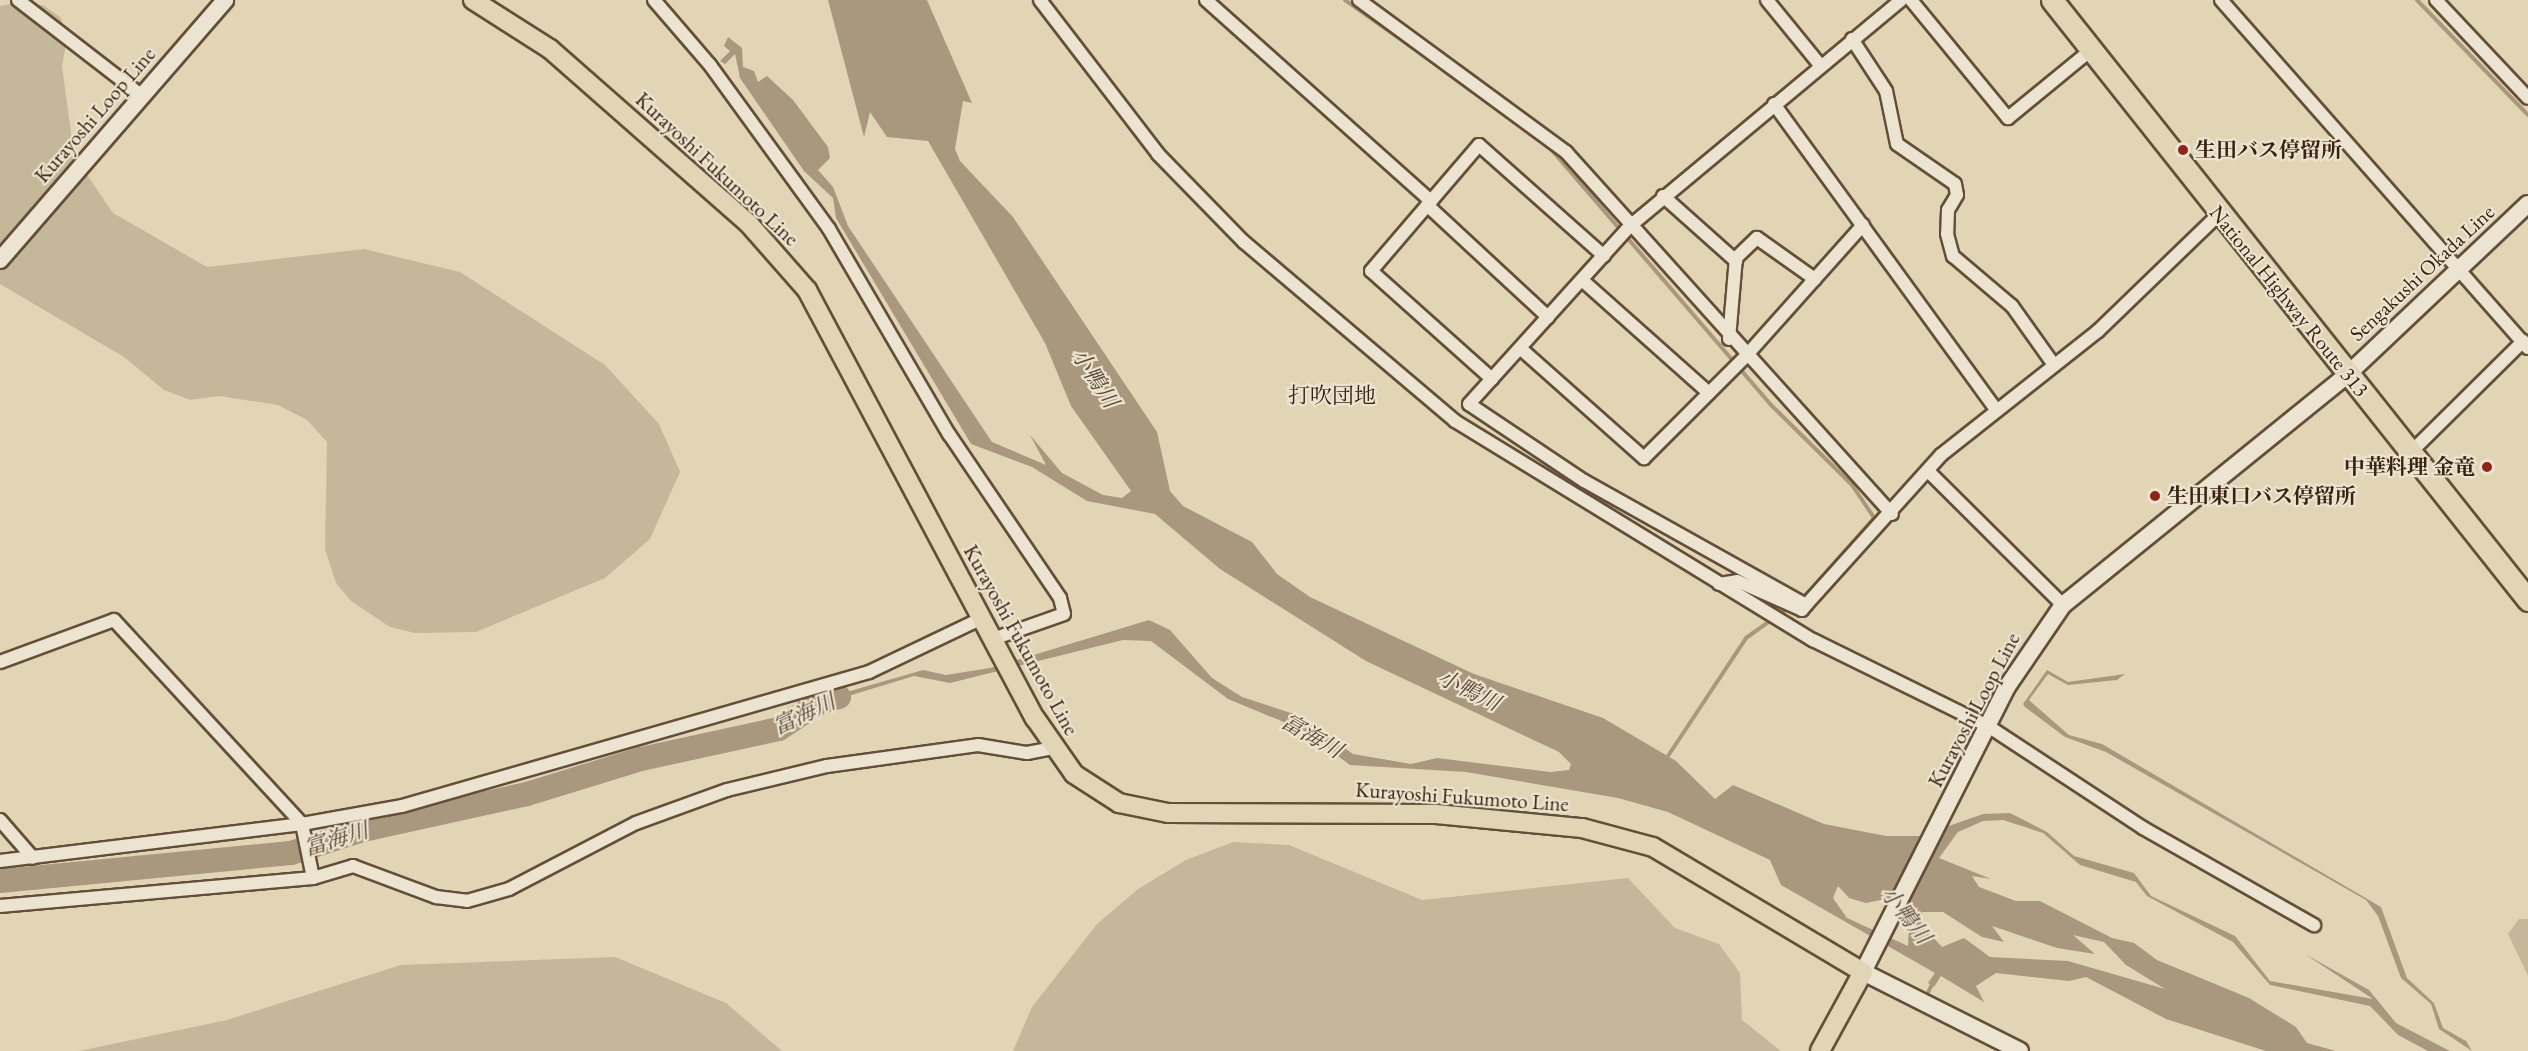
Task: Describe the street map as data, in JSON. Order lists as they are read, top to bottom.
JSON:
{
  "streets": {
    "highway": ["National Highway Route 313"],
    "main road": ["Kurayoshi Loop Line", "Kurayoshi Fukumoto Line", "Sengakushi Okada Line"]
  },
  "crossings": [
    ["Kurayoshi Loop Line", "Kurayoshi Fukumoto Line"],
    ["Kurayoshi Loop Line", "Sengakushi Okada Line"],
    ["Kurayoshi Loop Line", "National Highway Route 313"],
    ["Sengakushi Okada Line", "National Highway Route 313"]
  ],
  "districts": ["打吹団地"],
  "water": ["小鴨川", "富海川"],
  "places": ["生田バス停留所", "中華料理 金竜", "生田東口バス停留所"]
}
